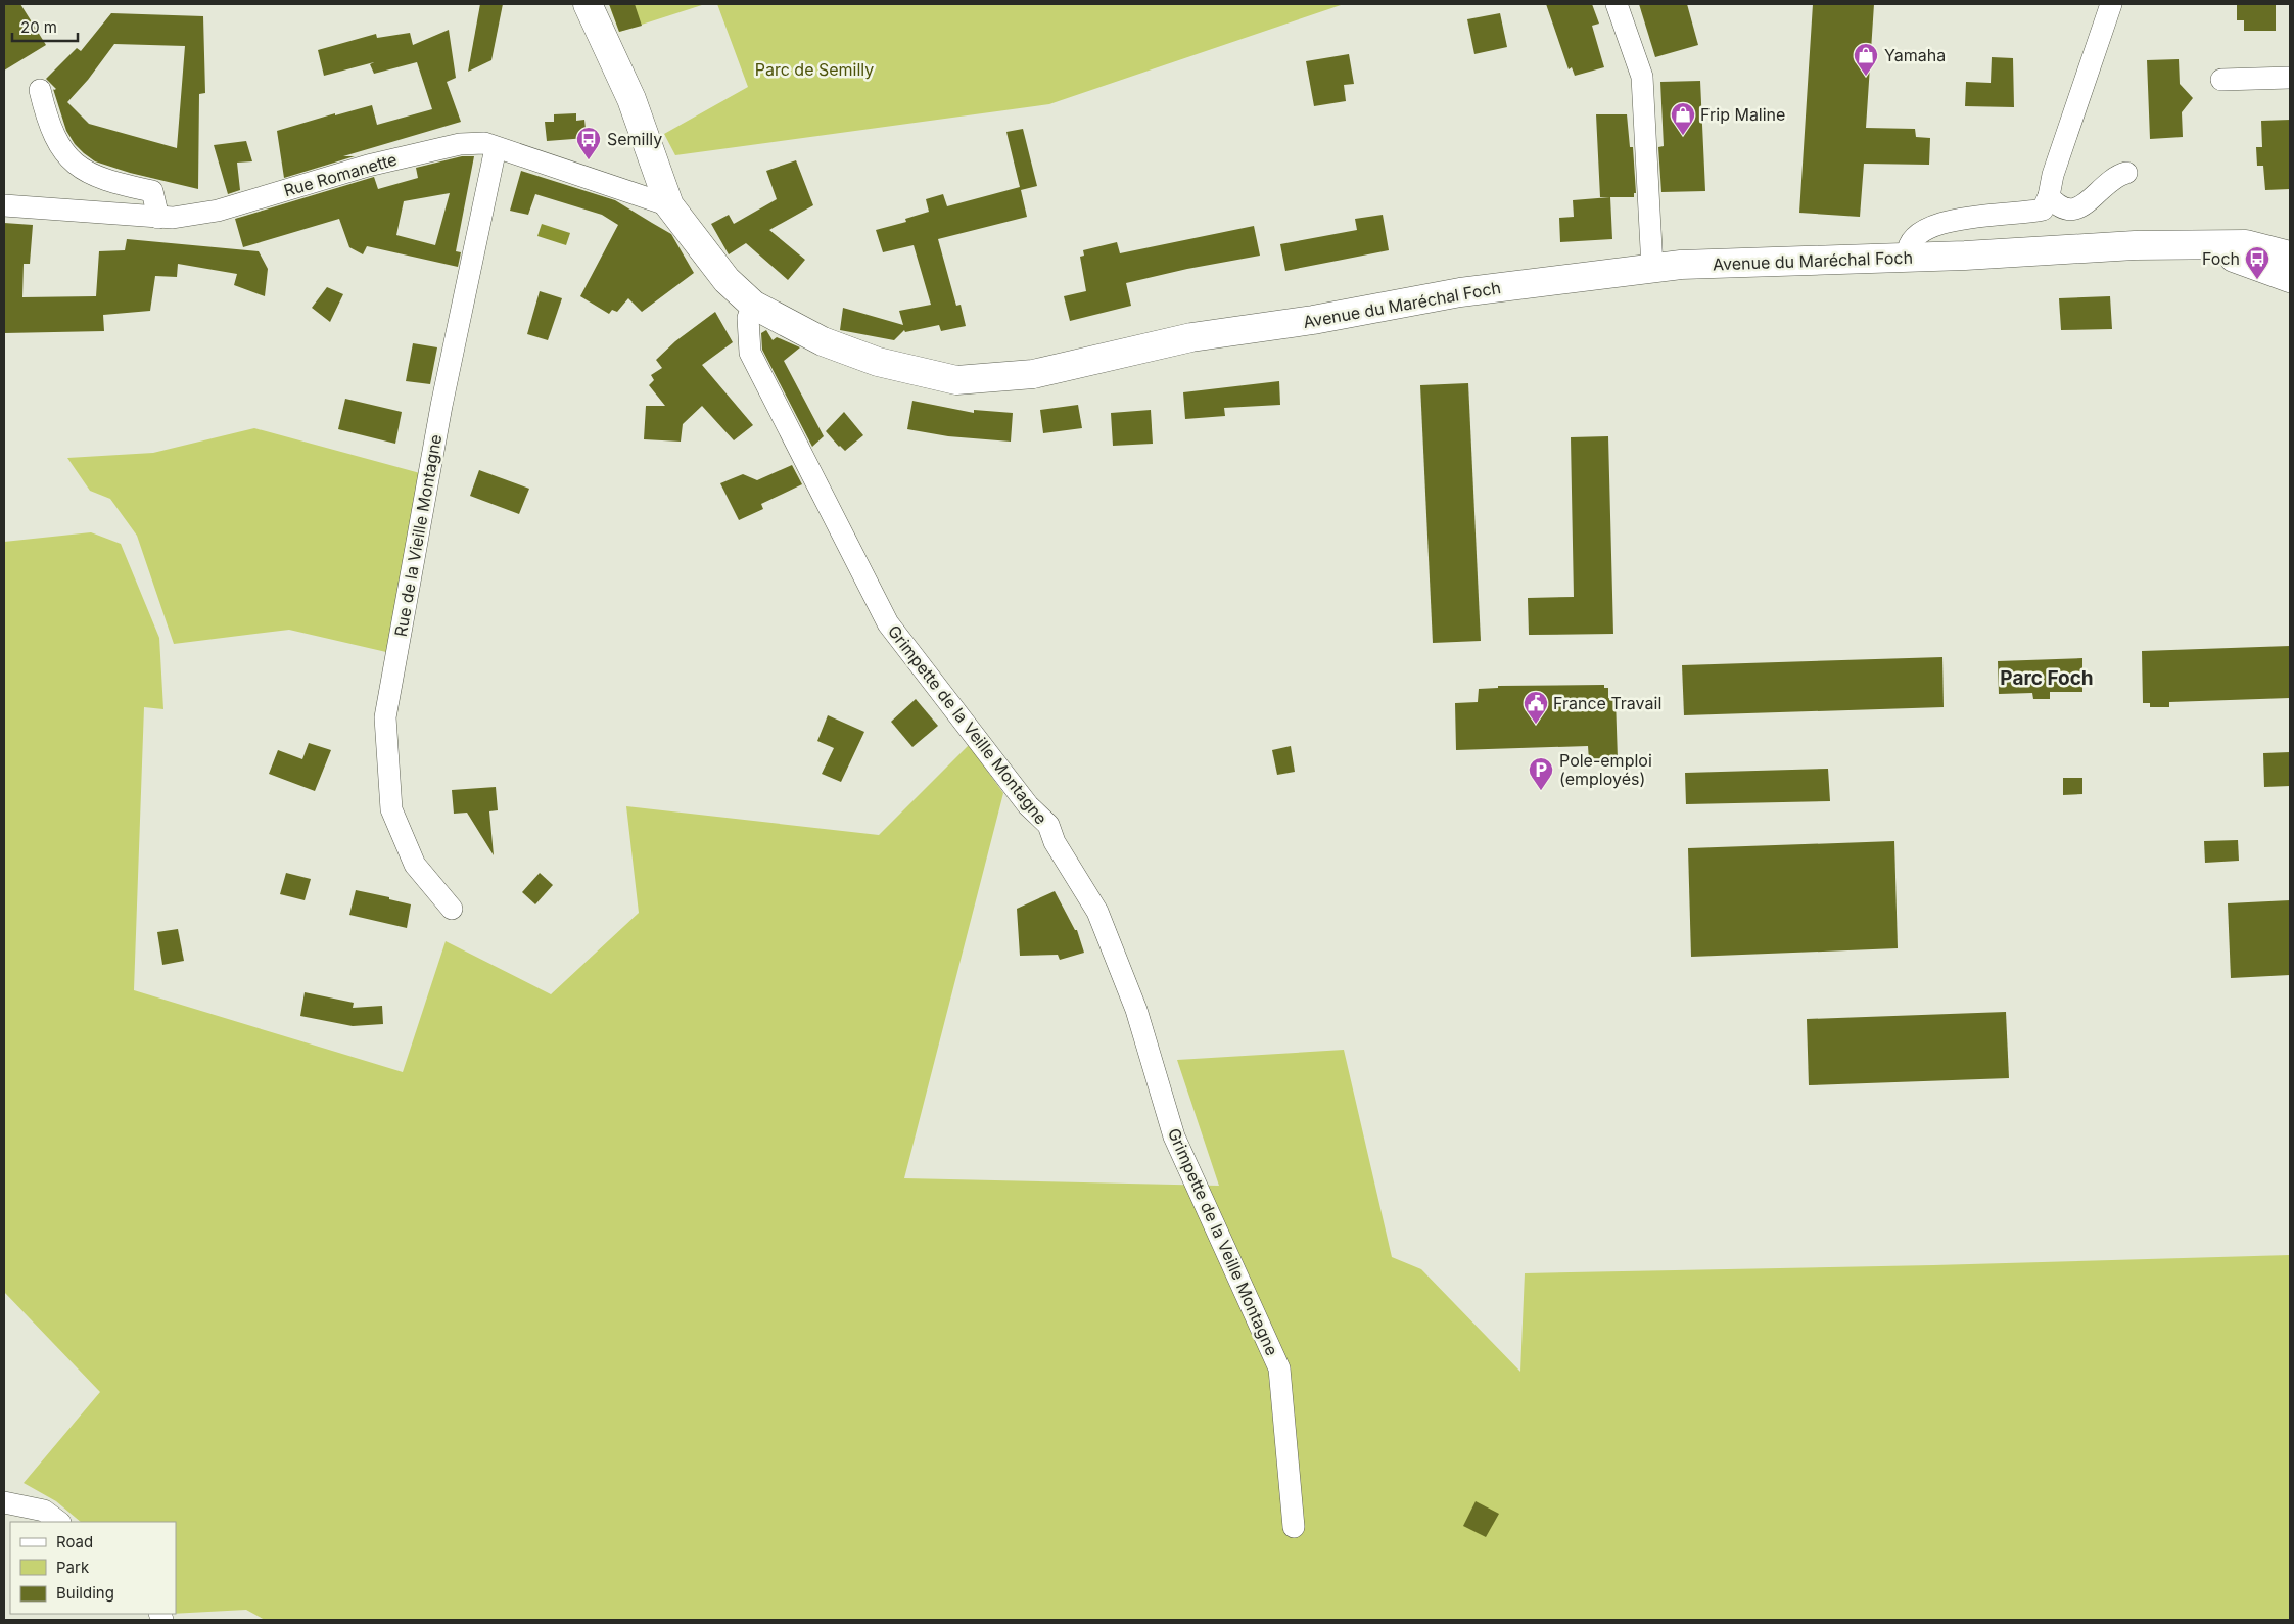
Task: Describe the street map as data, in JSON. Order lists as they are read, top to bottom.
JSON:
{
  "streets": {
    "main road": ["Avenue du Maréchal Foch"],
    "street": ["Rue Romanette", "Rue de la Vieille Montagne", "Grimpette de la Veille Montagne"]
  },
  "crossings": [
    ["Rue Romanette", "Avenue du Maréchal Foch"],
    ["Rue Romanette", "Rue de la Vieille Montagne"],
    ["Avenue du Maréchal Foch", "Grimpette de la Veille Montagne"]
  ],
  "districts": ["Parc Foch"],
  "parks": ["Parc de Semilly"],
  "places": {
    "shop": ["Yamaha", "Frip Maline"],
    "bus stop": ["Semilly", "Foch"],
    "public building": ["France Travail"],
    "parking": ["Pole-emploi (employés)"]
  },
  "legend": ["Road", "Park", "Building"],
  "scale_bar": "20 m"
}
